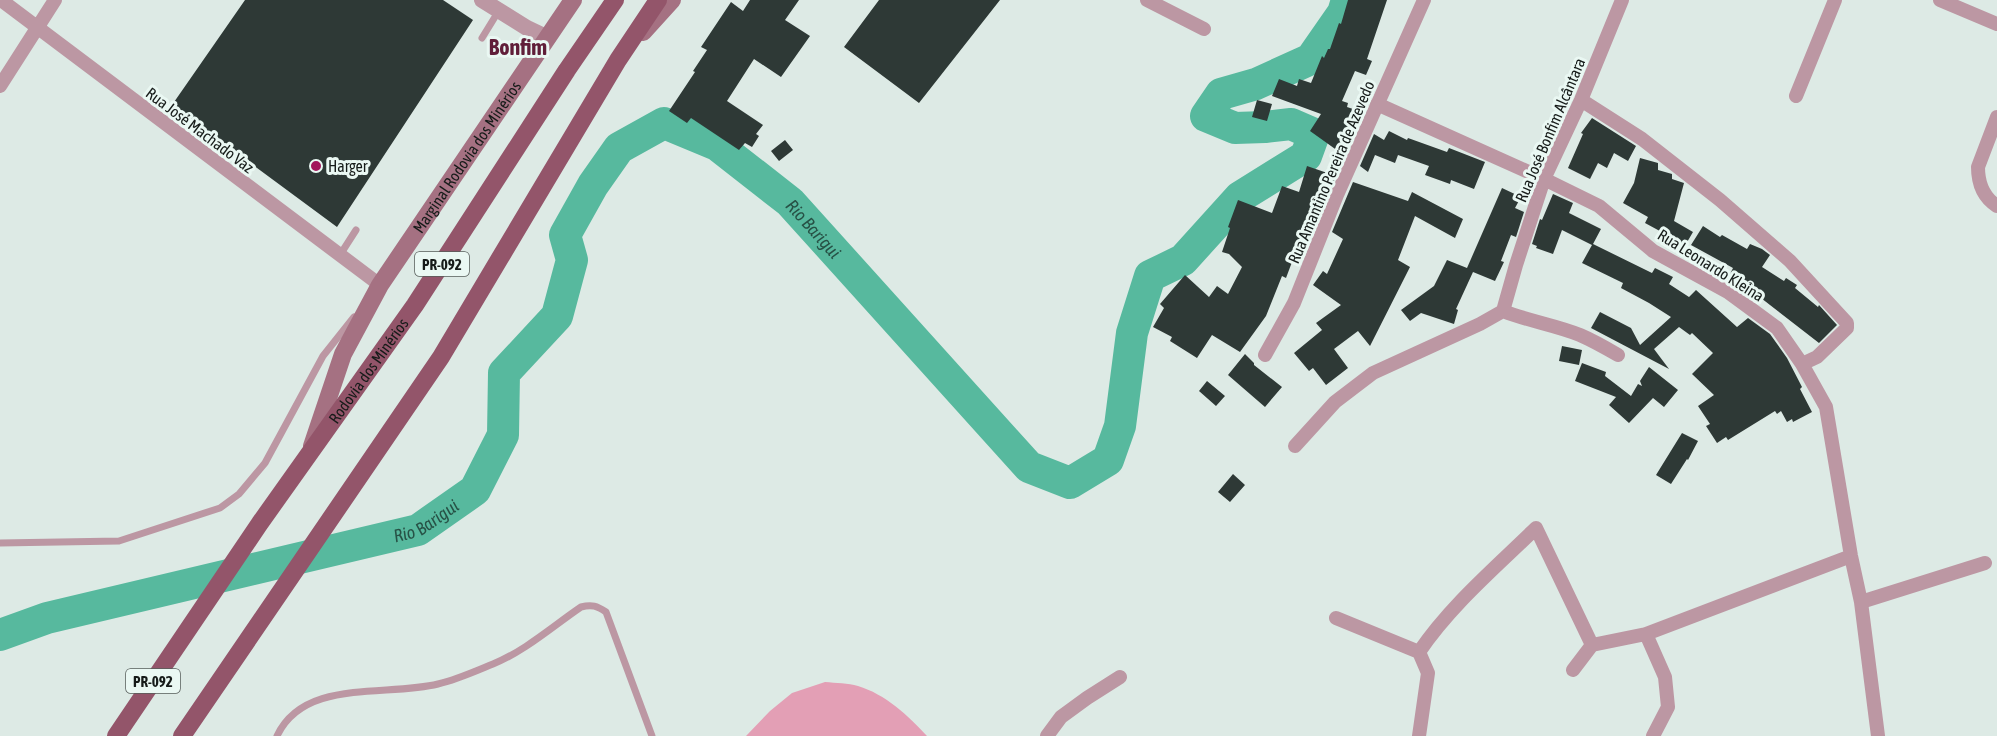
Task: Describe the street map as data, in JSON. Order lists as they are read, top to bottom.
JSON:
{
  "streets": {
    "main road": ["Marginal Rodovia dos Minérios", "PR-092", "Rodovia dos Minérios"],
    "street": [
      "Rua José Machado Vaz",
      "Rua José Bonfim Alcântara",
      "Rua Amantino Pereira de Azevedo",
      "Rua Leonardo Kleina"
    ]
  },
  "crossings": [
    ["Rua José Machado Vaz", "Marginal Rodovia dos Minérios"],
    ["Rua José Bonfim Alcântara", "Rua Leonardo Kleina"],
    ["Marginal Rodovia dos Minérios", "Rodovia dos Minérios"],
    ["Rua Amantino Pereira de Azevedo", "Rua Leonardo Kleina"]
  ],
  "districts": ["Bonfim"],
  "water": ["Rio Barigui"],
  "places": ["Harger"]
}
